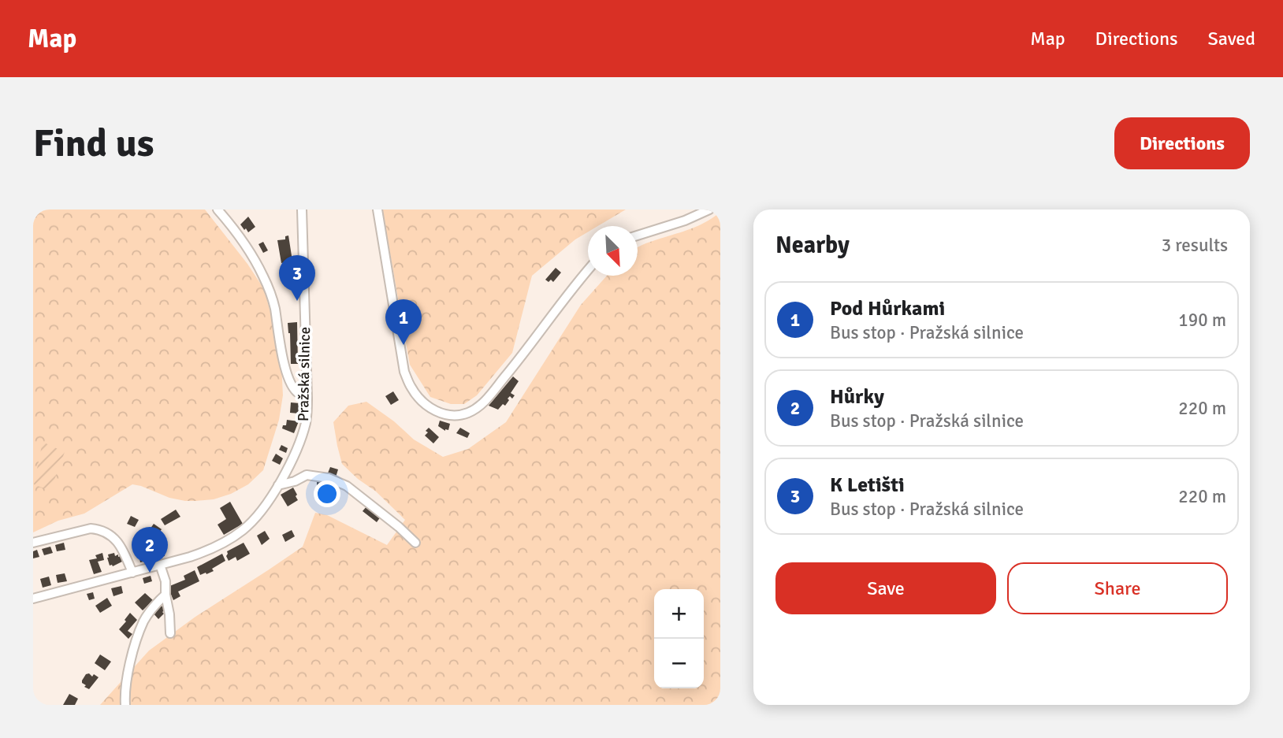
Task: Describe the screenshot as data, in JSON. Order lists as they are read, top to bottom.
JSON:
{
  "streets": {
    "street": ["Pražská silnice"]
  },
  "north": "bottom right",
  "page": {
    "header": "Map",
    "nav": ["Map", "Directions", "Saved"],
    "buttons": [
      "Directions",
      ["Save", "Share"]
    ],
    "title": "Find us",
    "heading": ["Nearby", "3 results"],
    "pins": ["3", "1", "2"],
    "list": [
      {
        "mark": "1",
        "name": "Pod Hůrkami",
        "note": "Bus stop · Pražská silnice",
        "value": "190 m"
      },
      {
        "mark": "2",
        "name": "Hůrky",
        "note": "Bus stop · Pražská silnice",
        "value": "220 m"
      },
      {
        "mark": "3",
        "name": "K Letišti",
        "note": "Bus stop · Pražská silnice",
        "value": "220 m"
      }
    ],
    "map_buttons": ["+", "−"]
  }
}
